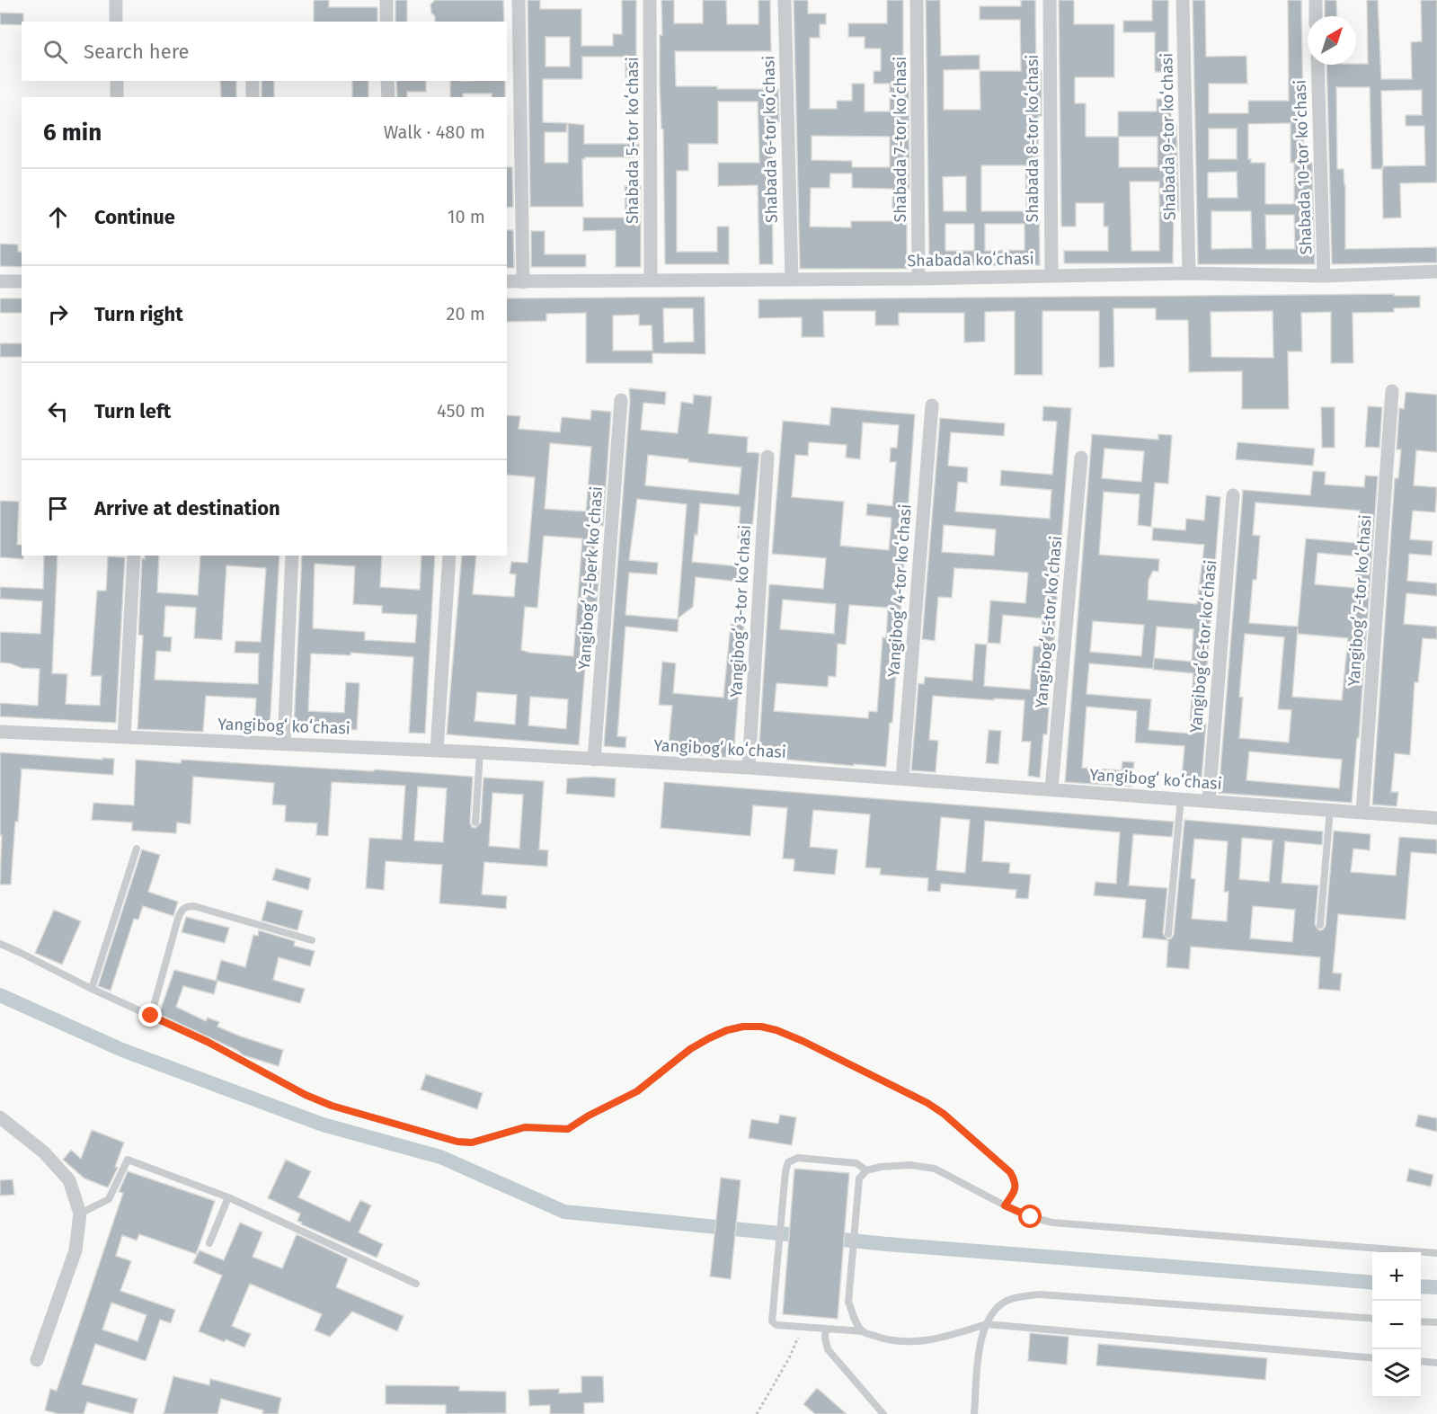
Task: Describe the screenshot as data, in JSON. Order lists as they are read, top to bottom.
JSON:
{
  "streets": {
    "street": [
      "Shabada 9-tor koʻchasi",
      "Shabada 8-tor koʻchasi",
      "Shabada 6-tor koʻchasi",
      "Shabada 7-tor koʻchasi",
      "Shabada 5-tor koʻchasi",
      "Shabada 10-tor koʻchasi",
      "Shabada koʻchasi",
      "Yangibogʻ 7-berk koʻchasi",
      "Yangibogʻ 4-tor koʻchasi",
      "Yangibogʻ 7-tor koʻchasi",
      "Yangibogʻ 3-tor koʻchasi",
      "Yangibogʻ 5-tor koʻchasi",
      "Yangibogʻ 6-tor koʻchasi",
      "Yangibogʻ koʻchasi"
    ]
  },
  "crossings": [
    ["Shabada 9-tor koʻchasi", "Shabada koʻchasi"],
    ["Shabada 8-tor koʻchasi", "Shabada koʻchasi"],
    ["Shabada 6-tor koʻchasi", "Shabada koʻchasi"],
    ["Shabada 7-tor koʻchasi", "Shabada koʻchasi"],
    ["Shabada 5-tor koʻchasi", "Shabada koʻchasi"],
    ["Shabada 10-tor koʻchasi", "Shabada koʻchasi"],
    ["Yangibogʻ 7-berk koʻchasi", "Yangibogʻ koʻchasi"],
    ["Yangibogʻ 4-tor koʻchasi", "Yangibogʻ koʻchasi"],
    ["Yangibogʻ 7-tor koʻchasi", "Yangibogʻ koʻchasi"],
    ["Yangibogʻ 3-tor koʻchasi", "Yangibogʻ koʻchasi"],
    ["Yangibogʻ 5-tor koʻchasi", "Yangibogʻ koʻchasi"],
    ["Yangibogʻ 6-tor koʻchasi", "Yangibogʻ koʻchasi"]
  ],
  "north": "top right",
  "page": {
    "search": "Search here",
    "heading": ["6 min", "Walk · 480 m"],
    "list": [
      ["Continue", "10 m"],
      ["Turn right", "20 m"],
      ["Turn left", "450 m"],
      "Arrive at destination"
    ],
    "map_buttons": ["+", "−"]
  }
}
